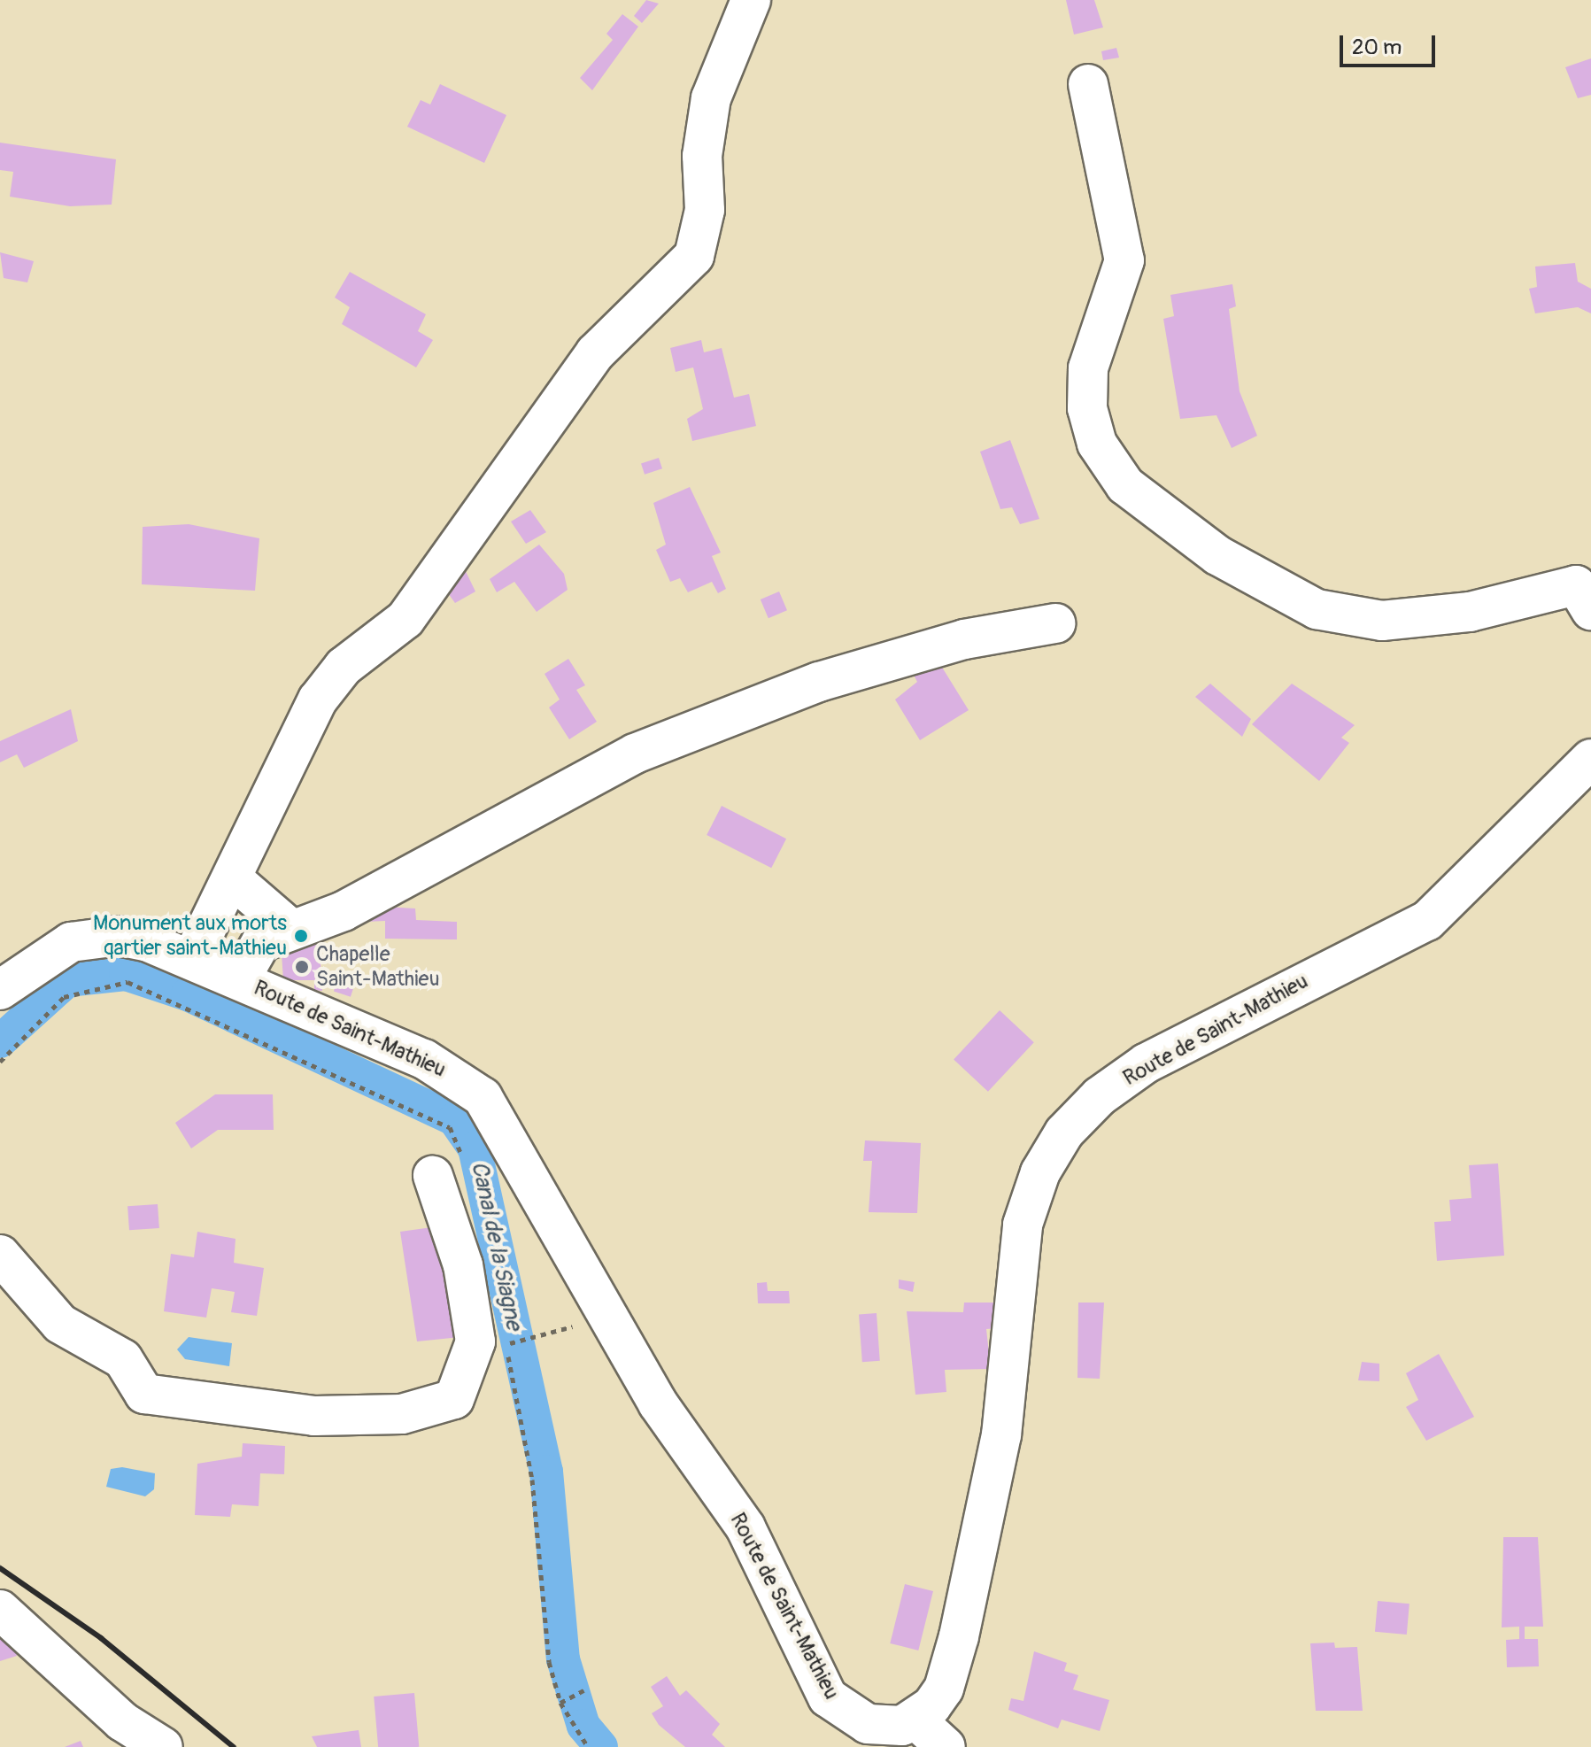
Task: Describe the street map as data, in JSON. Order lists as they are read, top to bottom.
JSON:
{
  "streets": {
    "street": ["Route de Saint-Mathieu"]
  },
  "water": ["Canal de la Siagne"],
  "places": ["Monument aux morts qartier saint-Mathieu", "Chapelle Saint-Mathieu"],
  "scale_bar": "20 m"
}
